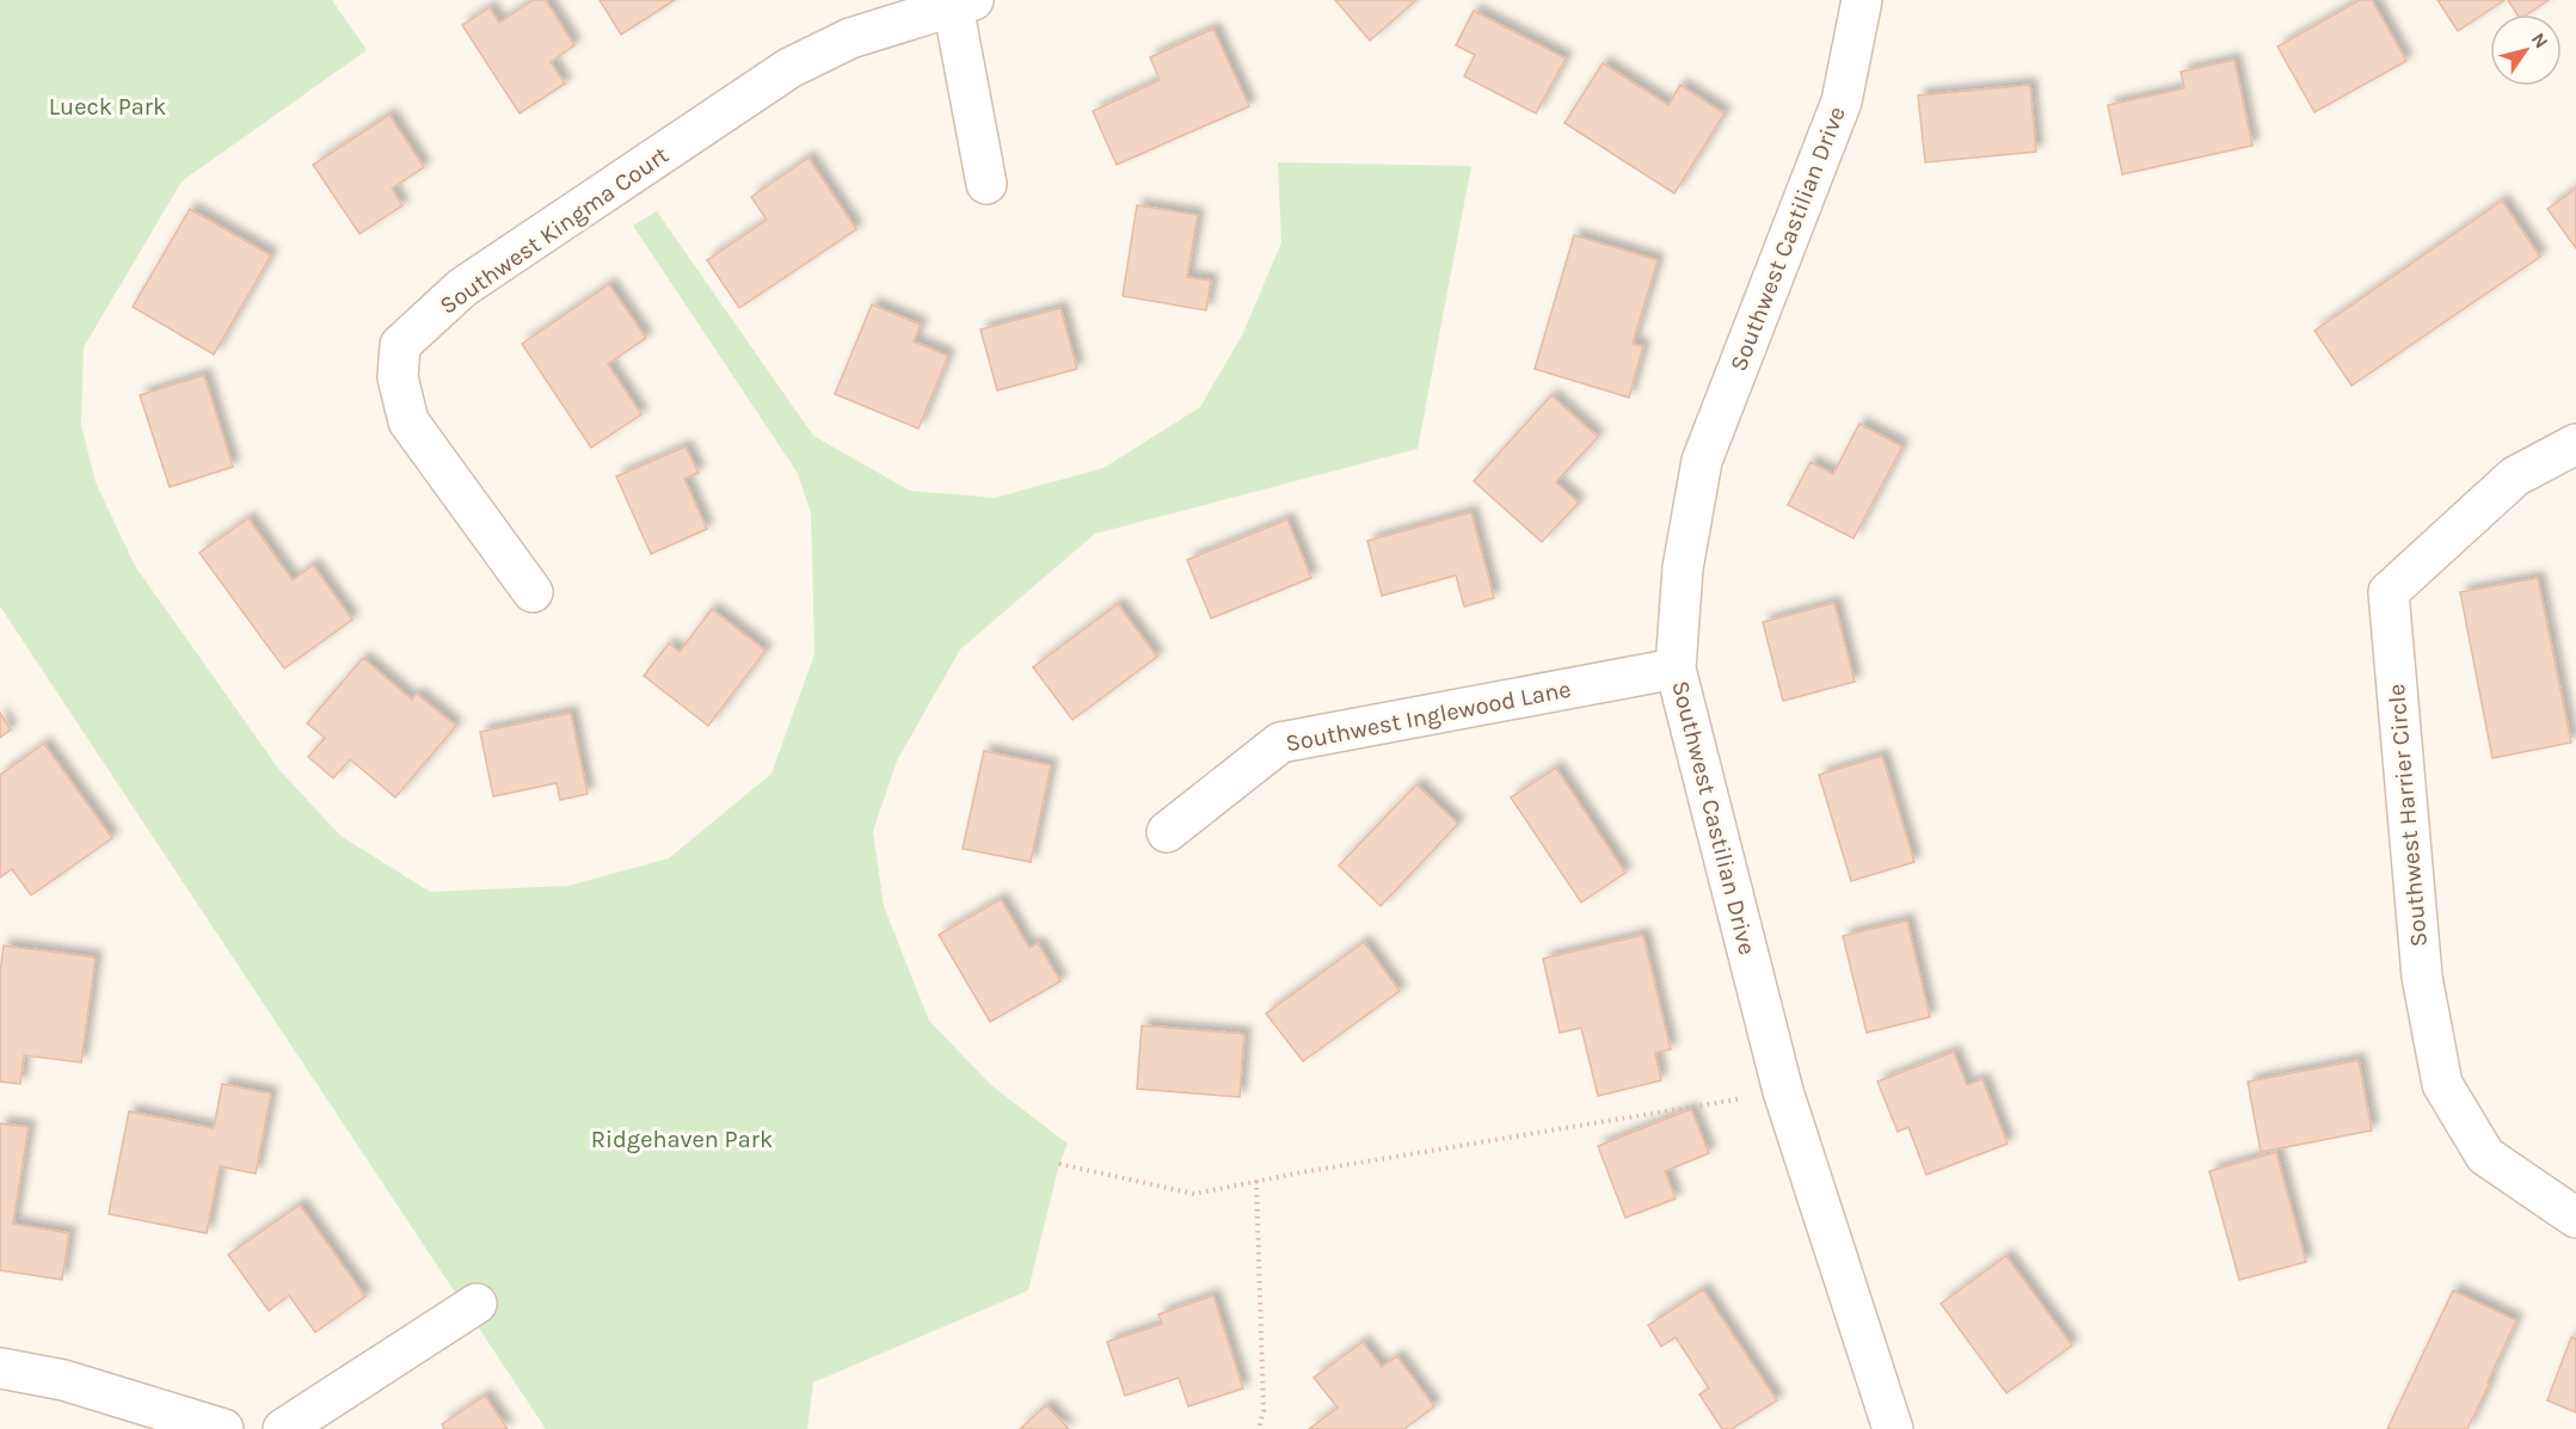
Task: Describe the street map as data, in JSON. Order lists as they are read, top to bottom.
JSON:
{
  "streets": {
    "street": [
      "Southwest Kingma Court",
      "Southwest Castilian Drive",
      "Southwest Inglewood Lane",
      "Southwest Harrier Circle"
    ]
  },
  "crossings": [
    ["Southwest Castilian Drive", "Southwest Inglewood Lane"]
  ],
  "parks": ["Lueck Park", "Ridgehaven Park"],
  "north": "top right"
}
